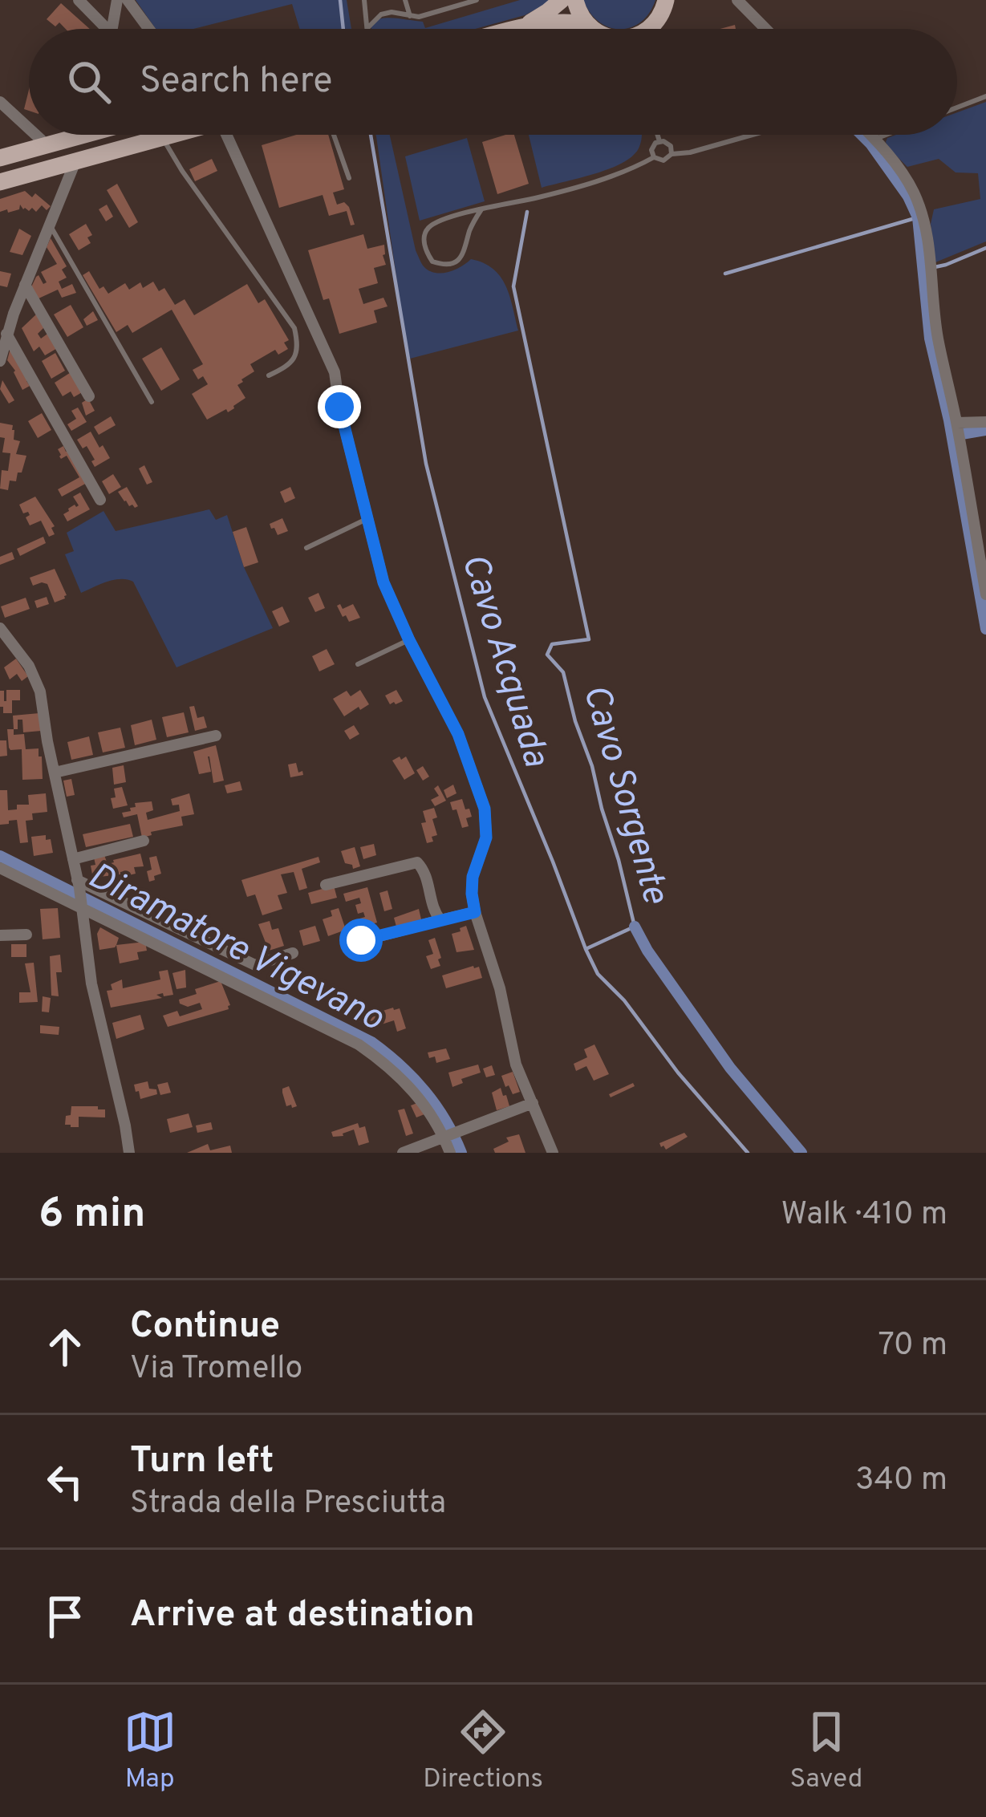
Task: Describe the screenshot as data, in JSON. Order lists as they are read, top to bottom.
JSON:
{
  "water": ["Cavo Acquada", "Cavo Sorgente", "Diramatore Vigevano"],
  "page": {
    "search": "Search here",
    "heading": ["6 min", "Walk · 410 m"],
    "list": [
      ["Continue", "Via Tromello", "70 m"],
      ["Turn left", "Strada della Presciutta", "340 m"],
      "Arrive at destination"
    ],
    "nav": ["Map", "Directions", "Saved"]
  }
}
